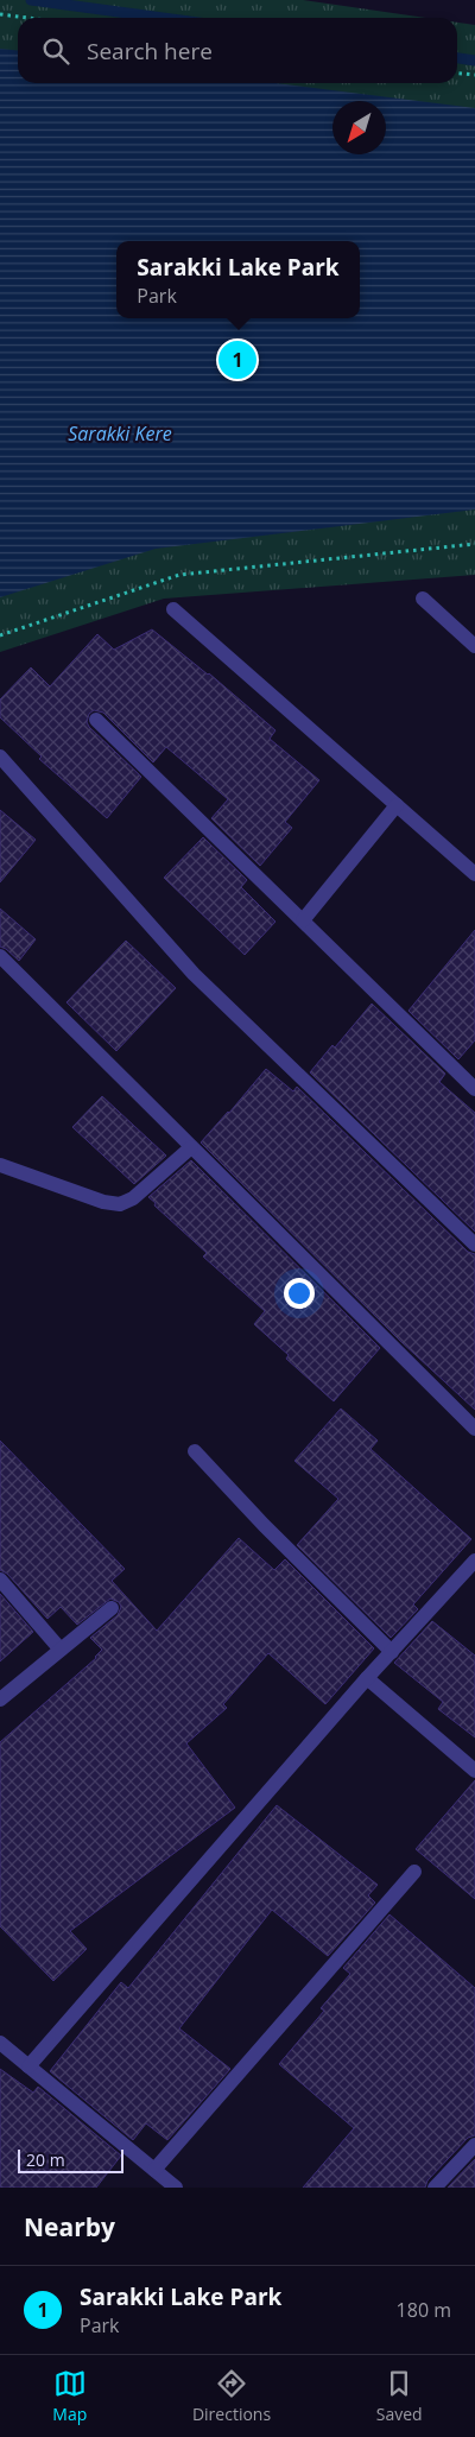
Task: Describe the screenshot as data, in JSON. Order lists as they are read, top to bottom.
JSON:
{
  "water": ["Sarakki Kere"],
  "scale_bar": "20 m",
  "north": "bottom left",
  "page": {
    "search": "Search here",
    "popup": ["Sarakki Lake Park", "Park"],
    "pins": "1",
    "scale": "20 m",
    "heading": "Nearby",
    "list": [
      {
        "mark": "1",
        "name": "Sarakki Lake Park",
        "note": "Park",
        "value": "180 m"
      }
    ],
    "nav": ["Map", "Directions", "Saved"]
  }
}
